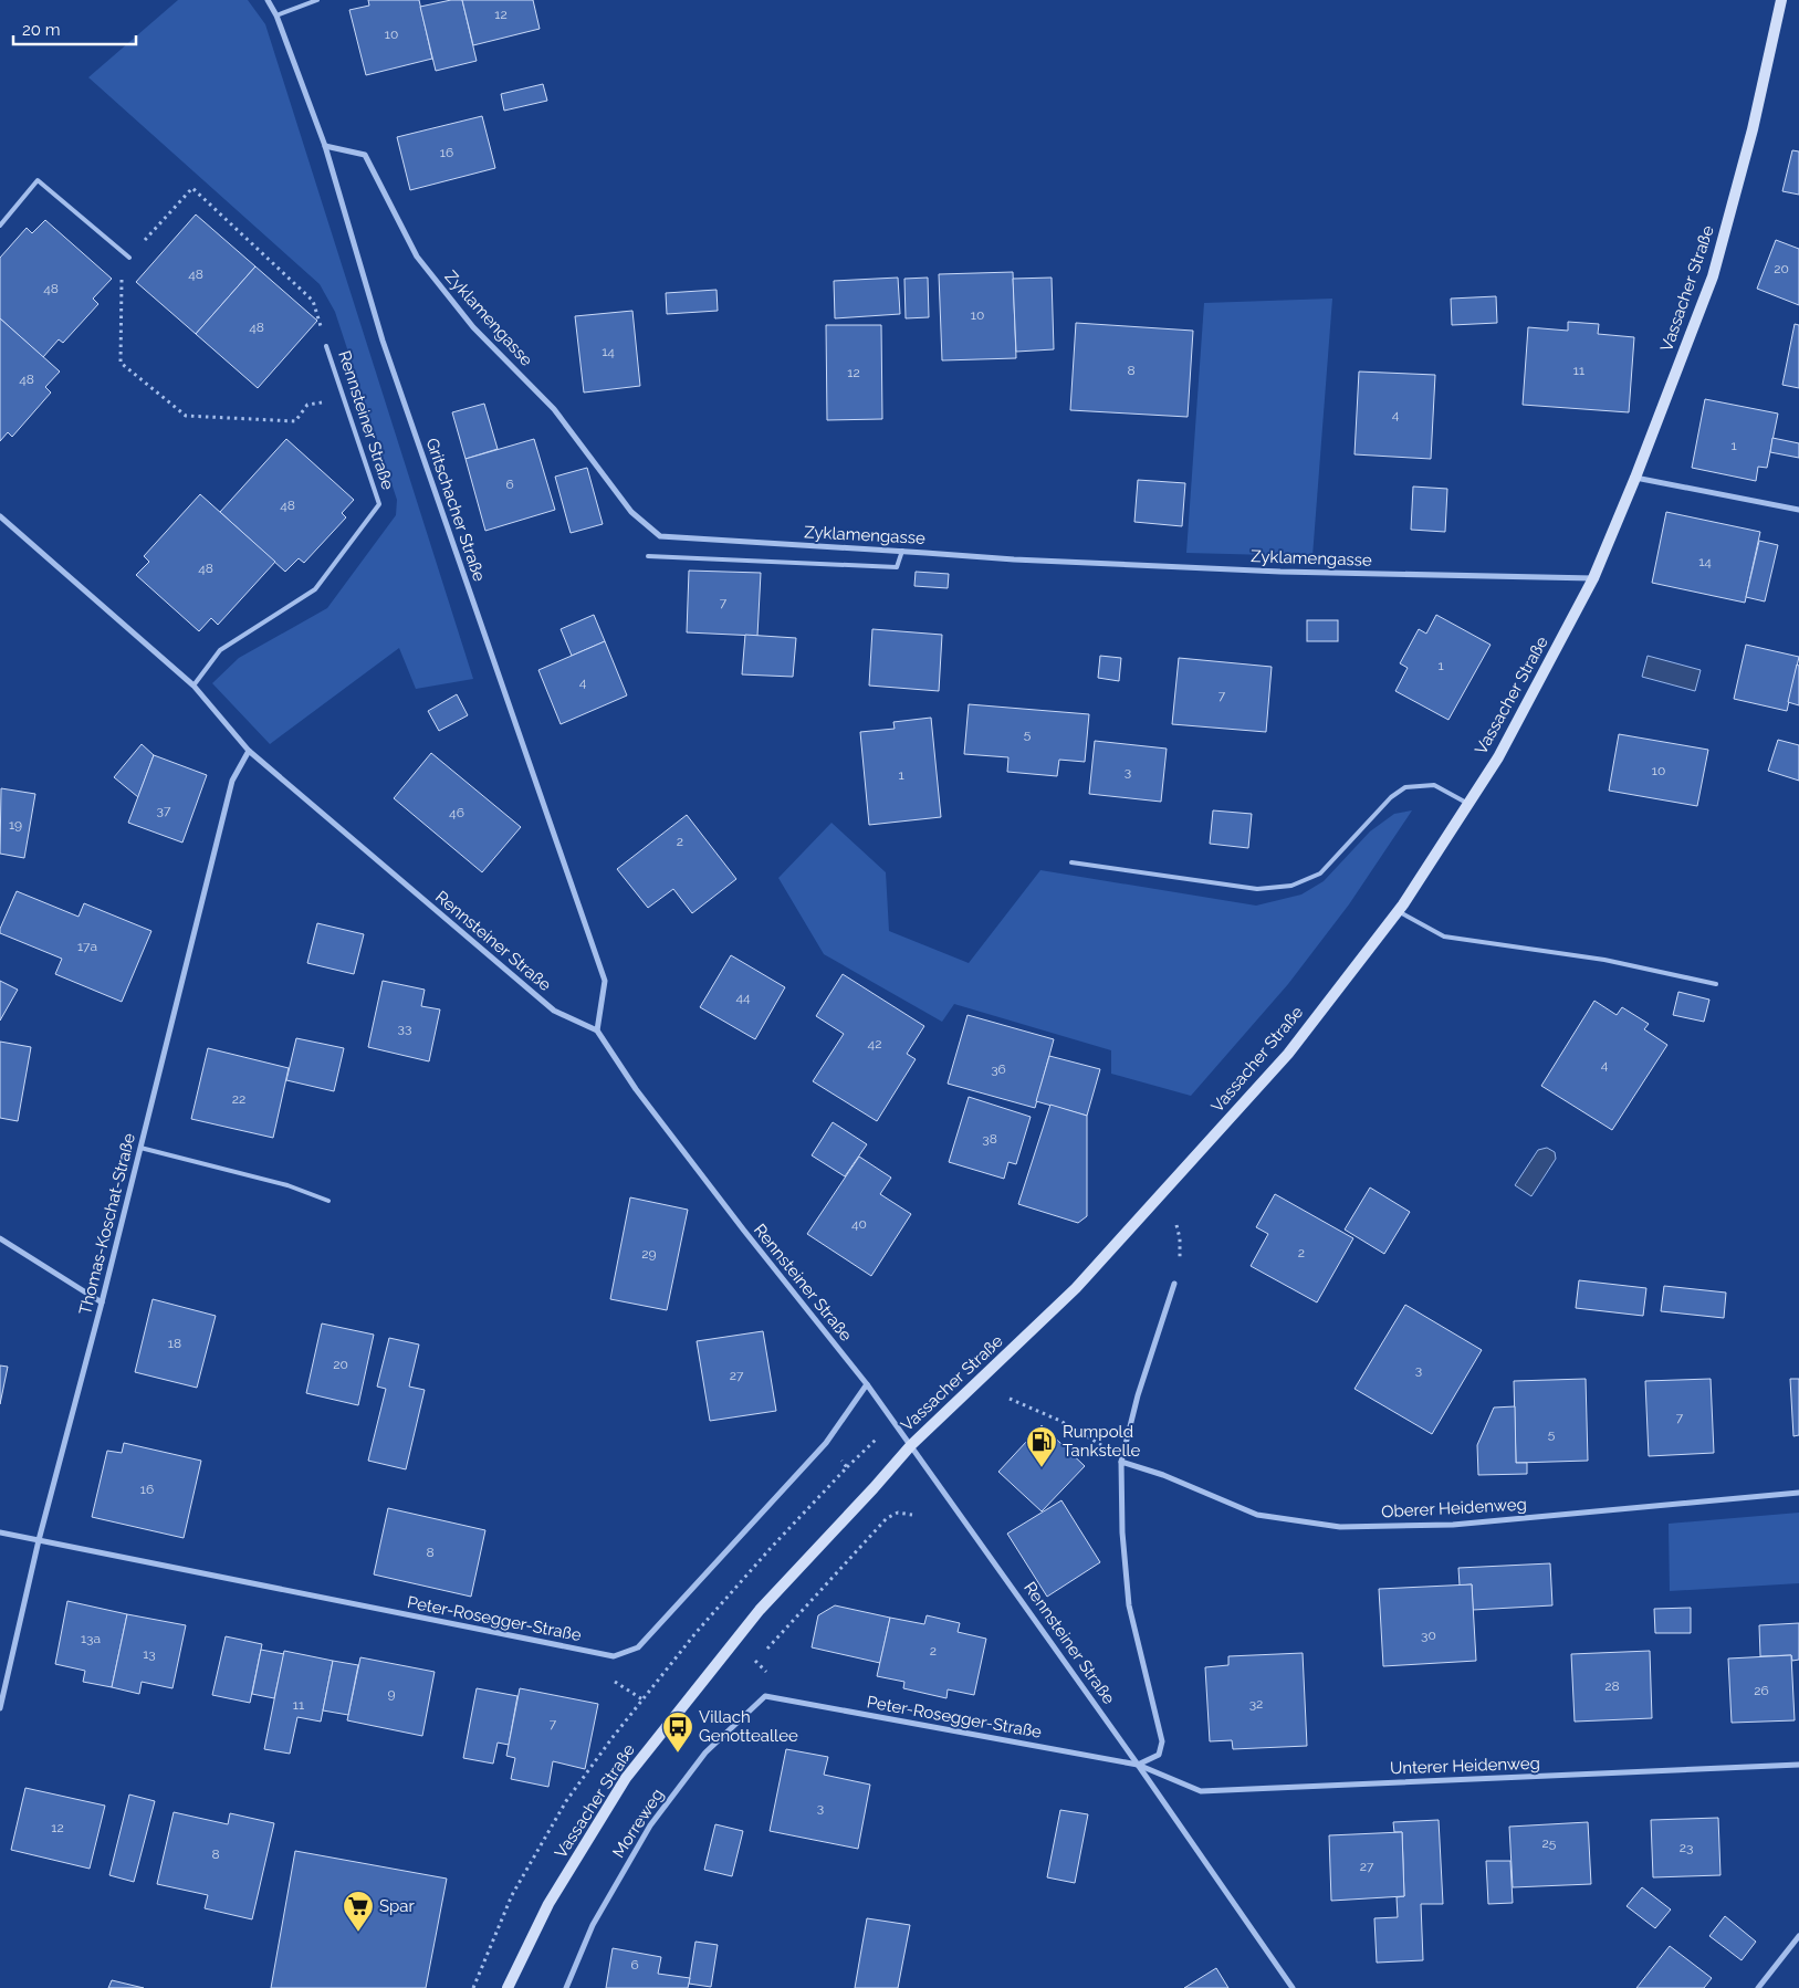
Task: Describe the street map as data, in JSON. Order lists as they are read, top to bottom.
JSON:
{
  "streets": {
    "main road": ["Vassacher Straße"],
    "street": [
      "Zyklamengasse",
      "Rennsteiner Straße",
      "Gritschacher Straße",
      "Thomas-Koschat-Straße",
      "Oberer Heidenweg",
      "Peter-Rosegger-Straße",
      "Unterer Heidenweg",
      "Morreweg"
    ]
  },
  "crossings": [
    ["Vassacher Straße", "Zyklamengasse"],
    ["Vassacher Straße", "Rennsteiner Straße"],
    ["Zyklamengasse", "Gritschacher Straße"],
    ["Rennsteiner Straße", "Gritschacher Straße"],
    ["Rennsteiner Straße", "Thomas-Koschat-Straße"],
    ["Rennsteiner Straße", "Peter-Rosegger-Straße"],
    ["Rennsteiner Straße", "Unterer Heidenweg"],
    ["Thomas-Koschat-Straße", "Peter-Rosegger-Straße"],
    ["Peter-Rosegger-Straße", "Unterer Heidenweg"],
    ["Peter-Rosegger-Straße", "Morreweg"]
  ],
  "places": {
    "fuel station": ["Rumpold Tankstelle"],
    "bus stop": ["Villach Genotteallee"],
    "supermarket": ["Spar"]
  },
  "house_numbers": [
    "12",
    "10",
    "16",
    "20",
    "48",
    "48",
    "10",
    "48",
    "14",
    "8",
    "11",
    "12",
    "48",
    "4",
    "1",
    "6",
    "48",
    "14",
    "48",
    "7",
    "1",
    "4",
    "7",
    "5",
    "10",
    "3",
    "1",
    "37",
    "46",
    "19",
    "2",
    "17a",
    "44",
    "33",
    "42",
    "4",
    "36",
    "22",
    "38",
    "40",
    "2",
    "29",
    "18",
    "20",
    "3",
    "27",
    "7",
    "5",
    "16",
    "8",
    "30",
    "13a",
    "2",
    "13",
    "28",
    "26",
    "9",
    "32",
    "11",
    "7",
    "3",
    "12",
    "25",
    "23",
    "8",
    "27",
    "6"
  ],
  "scale_bar": "20 m"
}
